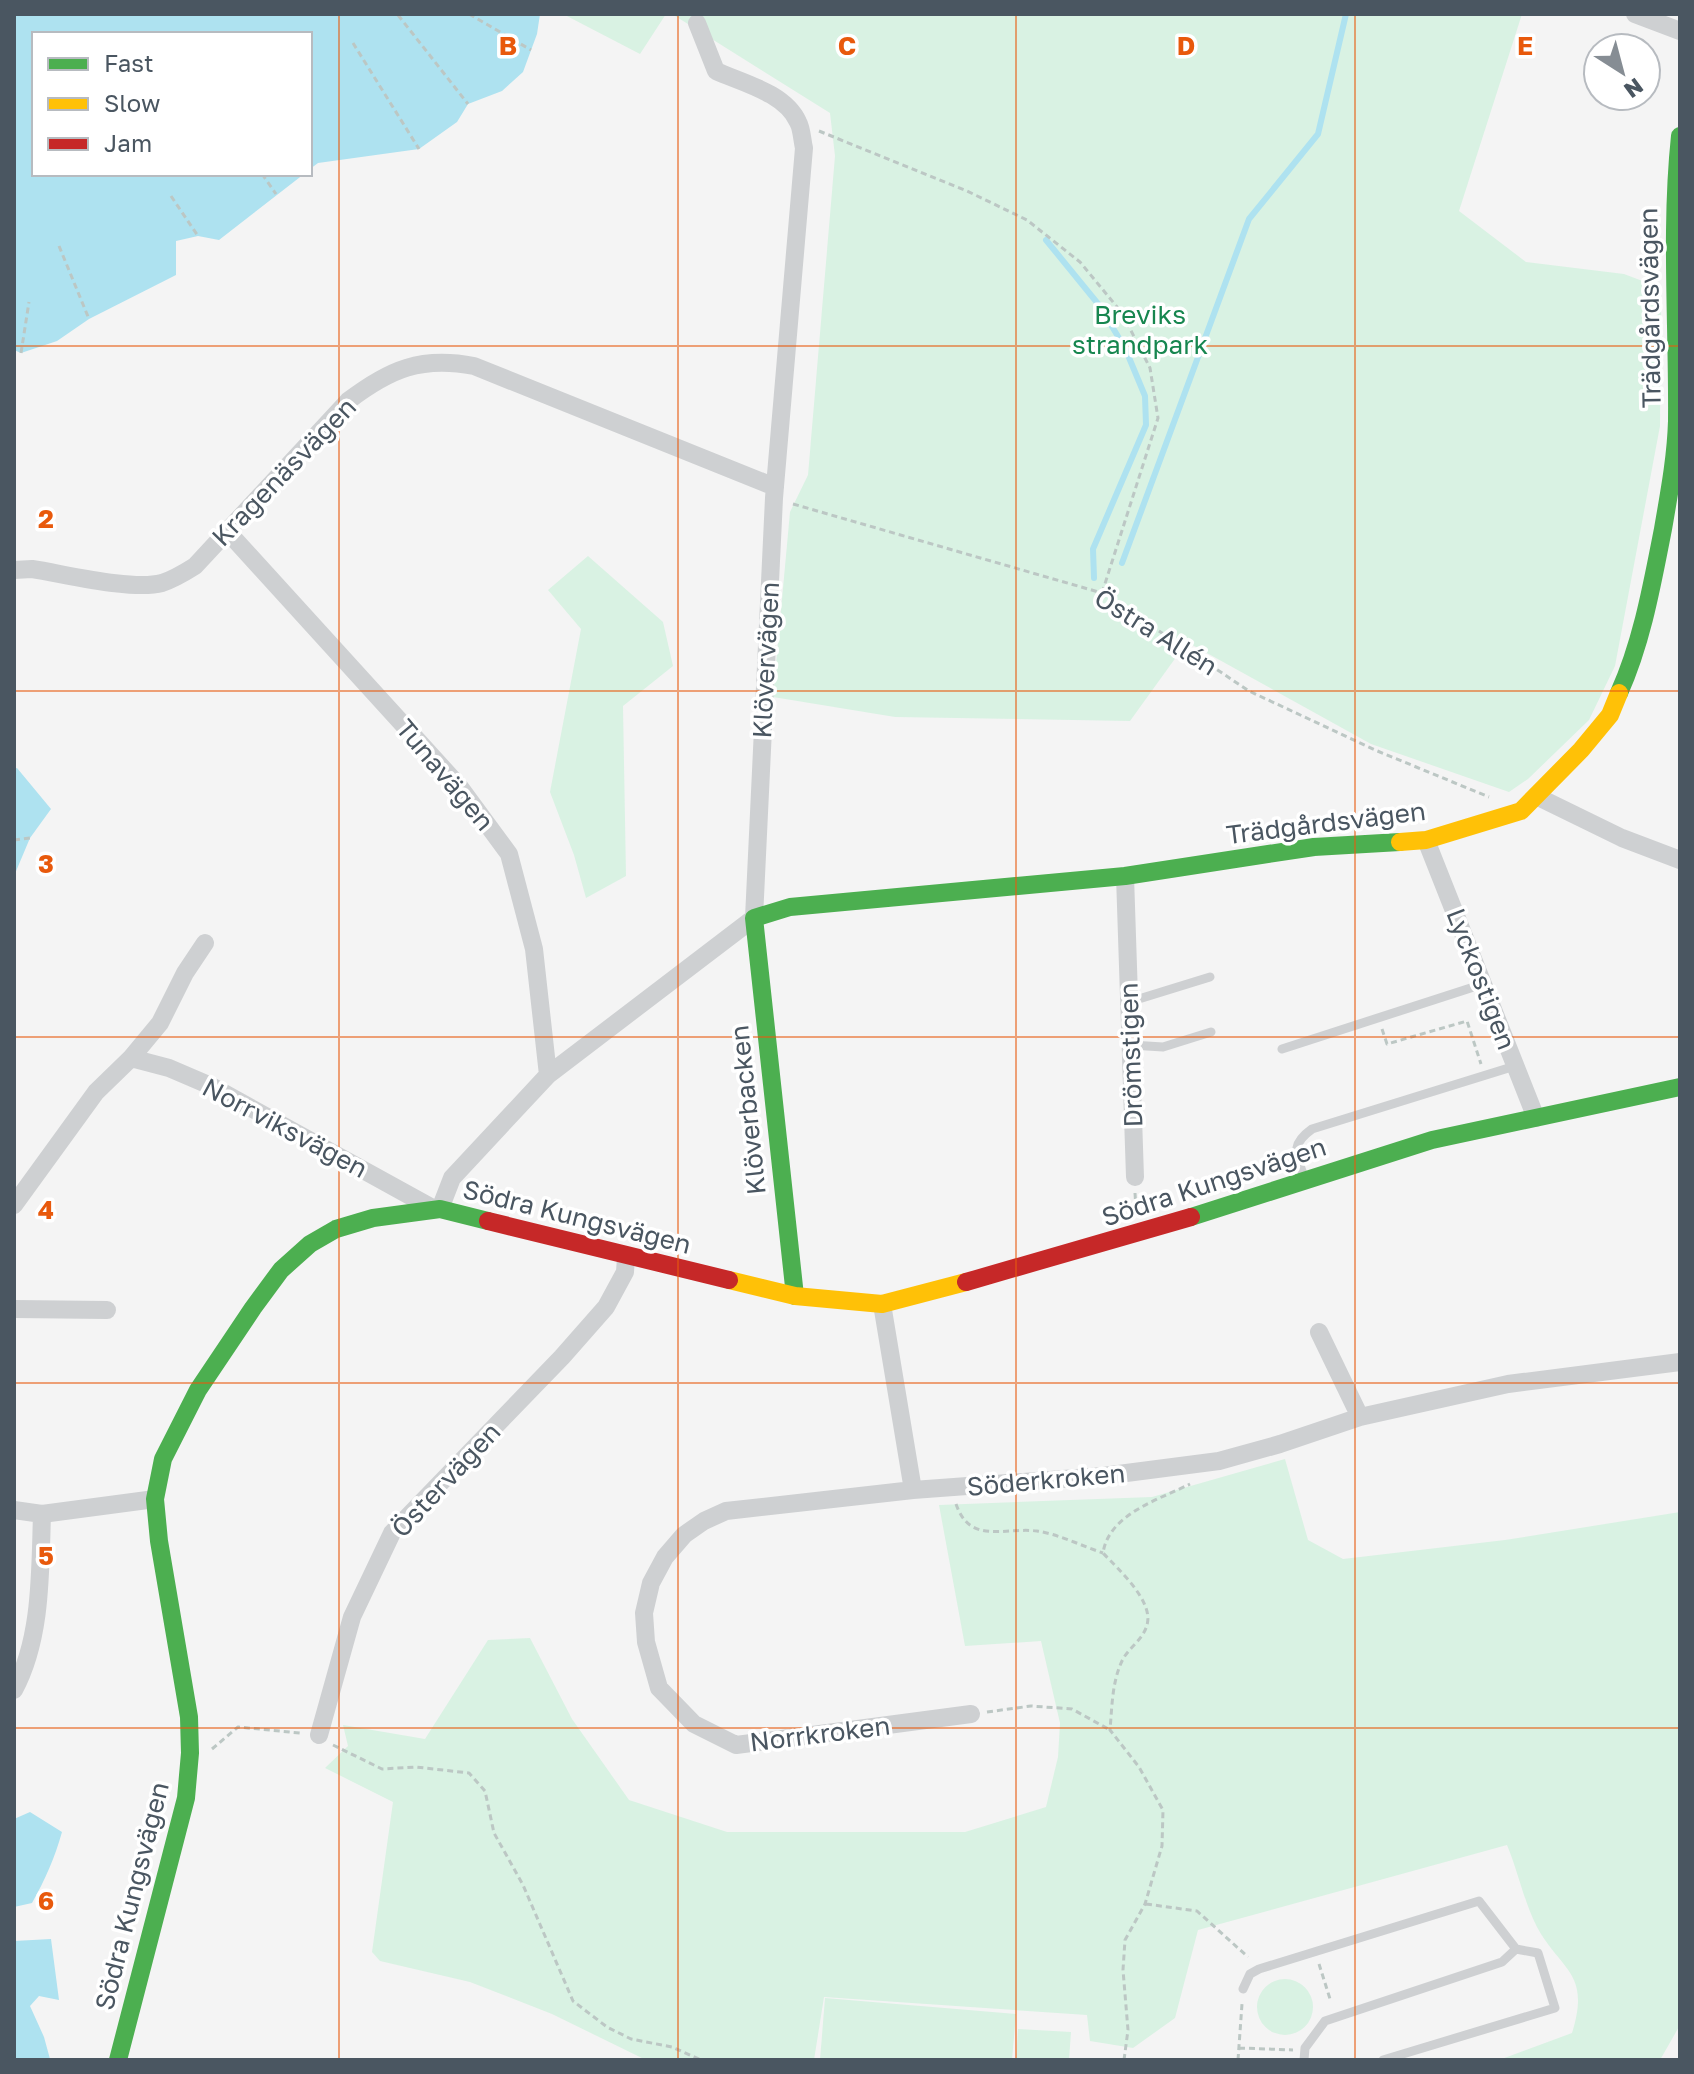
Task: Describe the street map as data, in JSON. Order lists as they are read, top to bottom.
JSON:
{
  "streets": {
    "street": [
      "Trädgårdsvägen",
      "Kragenäsvägen",
      "Klövervägen",
      "Tunavägen",
      "Lyckostigen",
      "Drömstigen",
      "Klöverbacken",
      "Norrviksvägen",
      "Södra Kungsvägen",
      "Östervägen",
      "Söderkroken",
      "Norrkroken"
    ],
    "path": ["Östra Allén"]
  },
  "crossings": [
    ["Trädgårdsvägen", "Klövervägen"],
    ["Trädgårdsvägen", "Lyckostigen"],
    ["Trädgårdsvägen", "Drömstigen"],
    ["Trädgårdsvägen", "Klöverbacken"],
    ["Kragenäsvägen", "Östra Allén"],
    ["Kragenäsvägen", "Klövervägen"],
    ["Kragenäsvägen", "Tunavägen"],
    ["Östra Allén", "Klövervägen"],
    ["Klövervägen", "Klöverbacken"],
    ["Lyckostigen", "Södra Kungsvägen"],
    ["Klöverbacken", "Södra Kungsvägen"],
    ["Norrviksvägen", "Södra Kungsvägen"],
    ["Södra Kungsvägen", "Östervägen"],
    ["Söderkroken", "Norrkroken"]
  ],
  "parks": ["Breviks strandpark"],
  "legend": ["Fast", "Slow", "Jam"],
  "north": "bottom right",
  "grid": {
    "columns": [
      "B",
      "C",
      "D",
      "E"
    ],
    "rows": [
      "2",
      "3",
      "4",
      "5",
      "6"
    ]
  }
}
